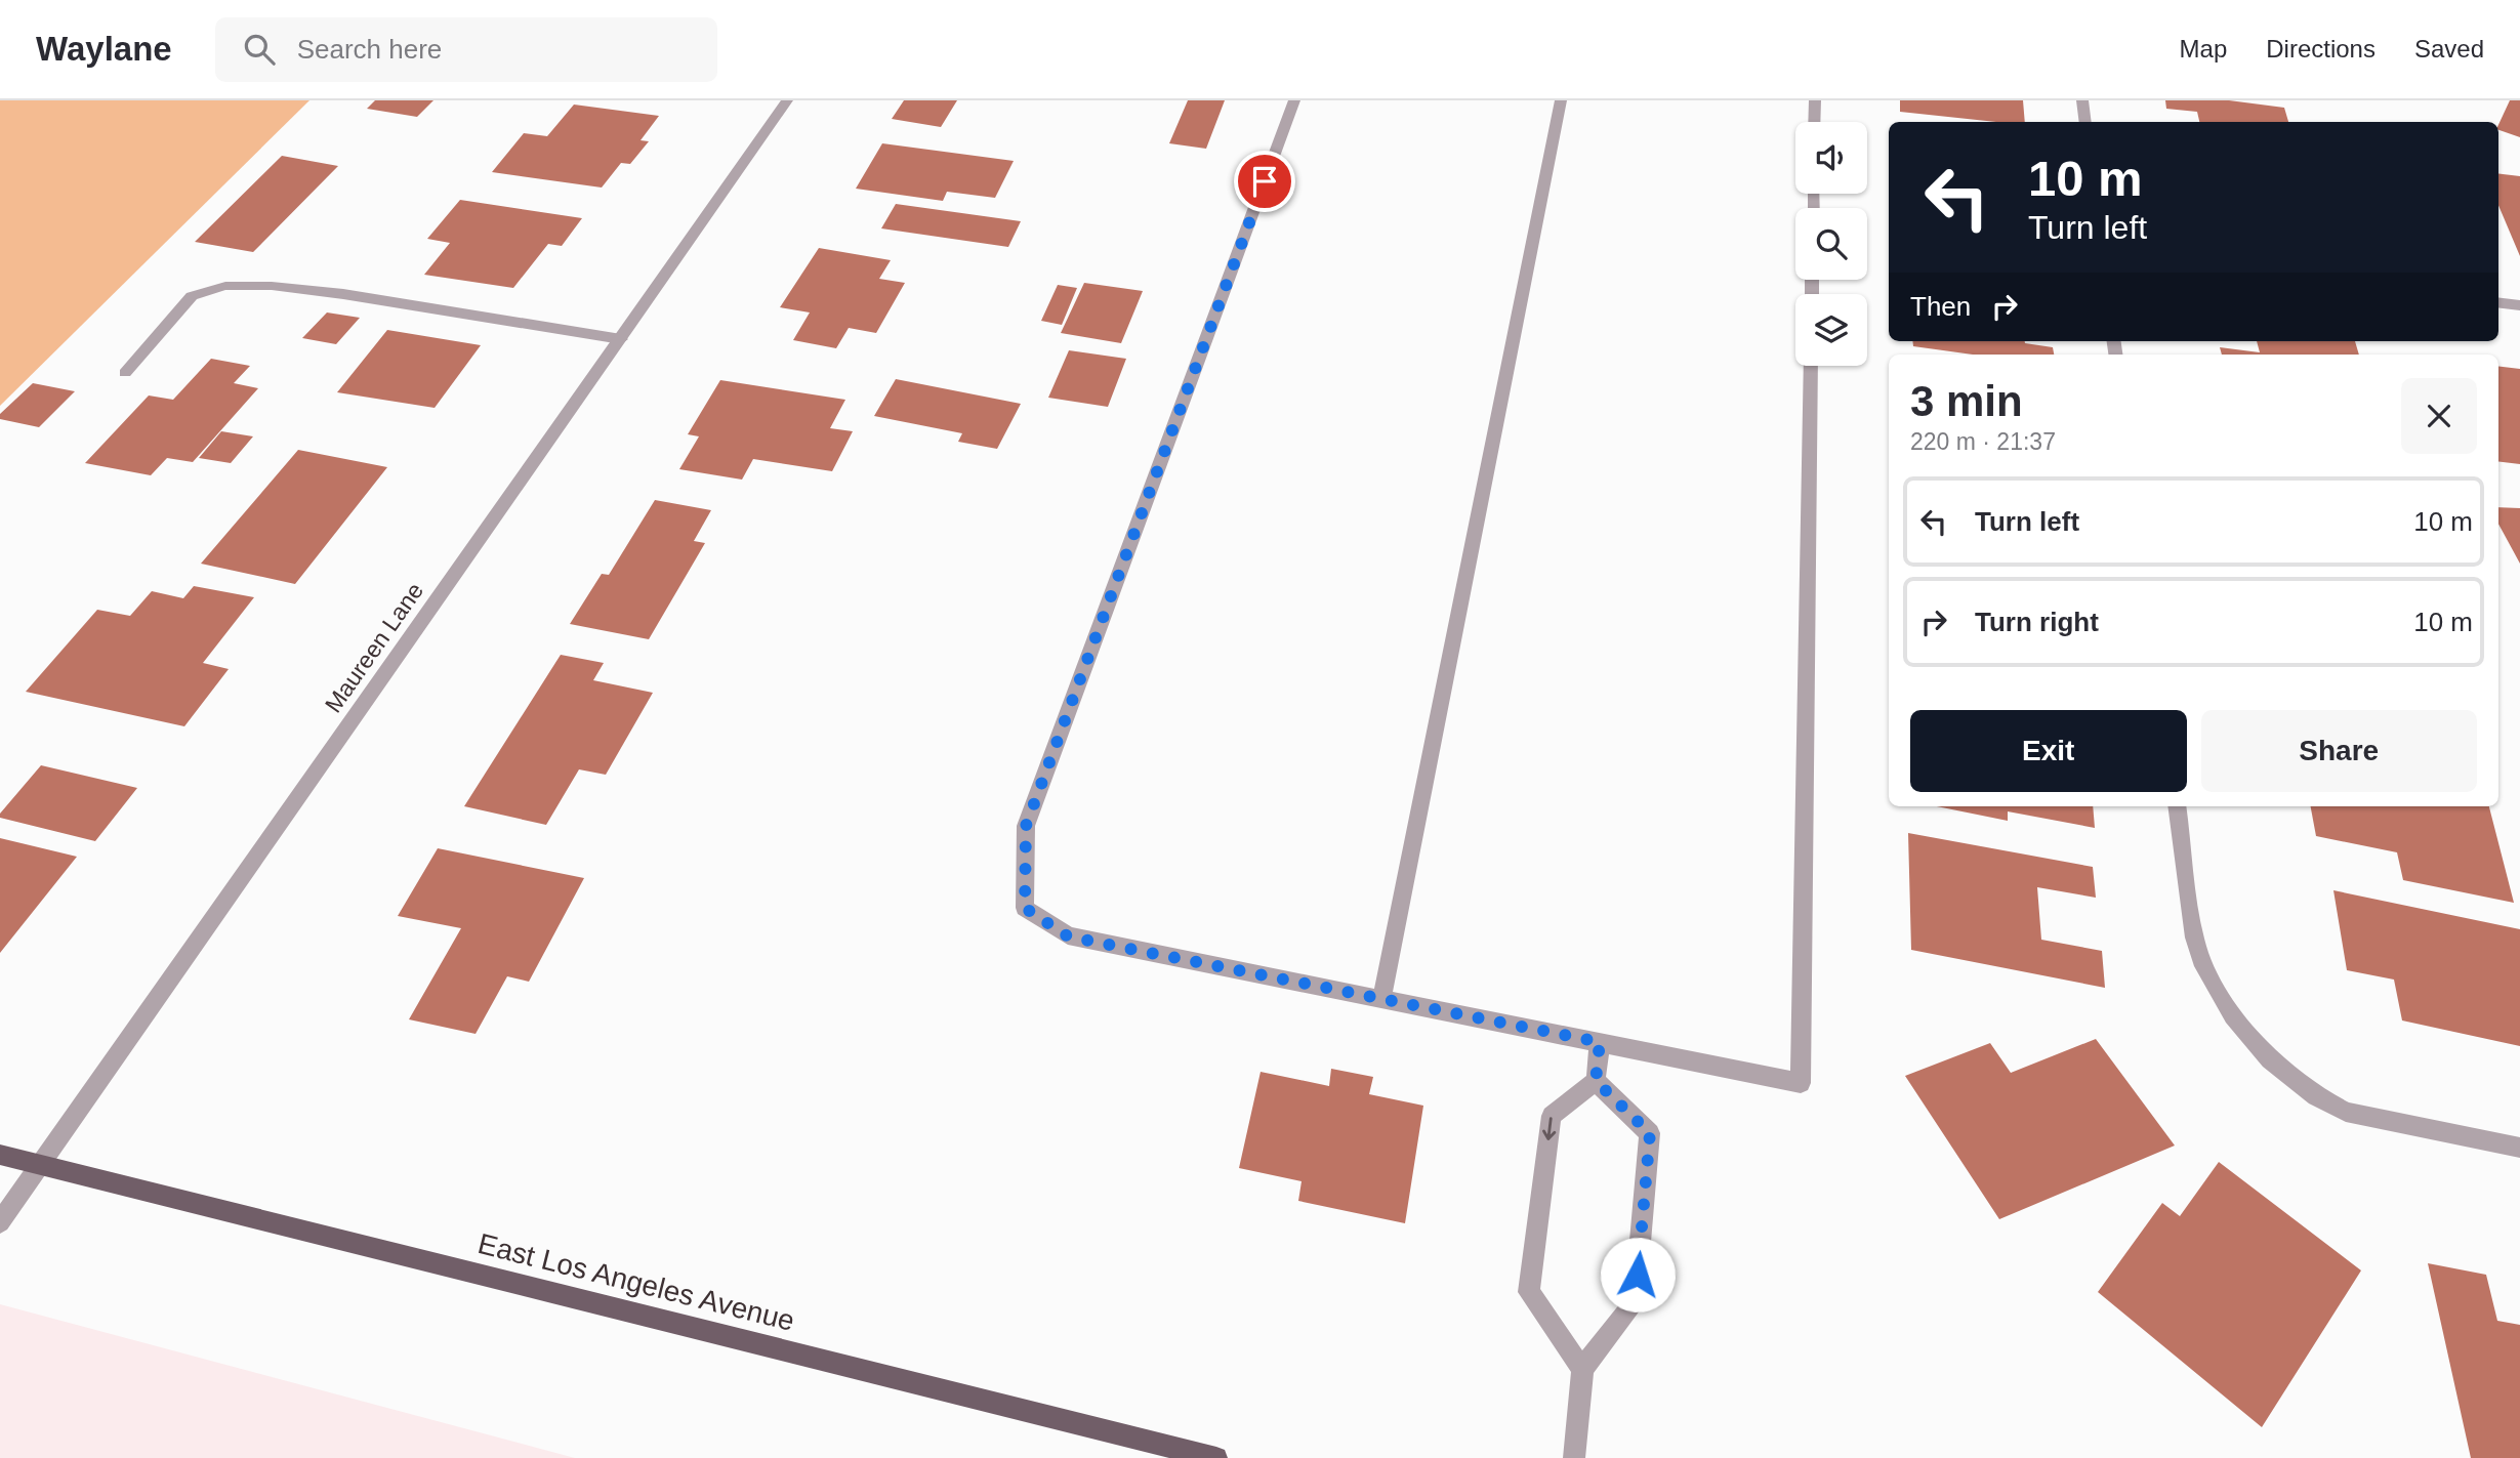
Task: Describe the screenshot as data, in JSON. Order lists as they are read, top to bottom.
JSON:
{
  "streets": {
    "main road": ["East Los Angeles Avenue"],
    "street": ["Maureen Lane"]
  },
  "crossings": [
    ["Maureen Lane", "East Los Angeles Avenue"]
  ],
  "page": {
    "header": "Waylane",
    "search": "Search here",
    "nav": ["Map", "Directions", "Saved"],
    "turn": ["10 m", "Turn left"],
    "then": "Then",
    "heading": ["3 min", "220 m · 21:37"],
    "list": [
      {
        "name": "Turn left",
        "value": "10 m"
      },
      {
        "name": "Turn right",
        "value": "10 m"
      }
    ],
    "buttons": ["Exit", "Share"]
  }
}
